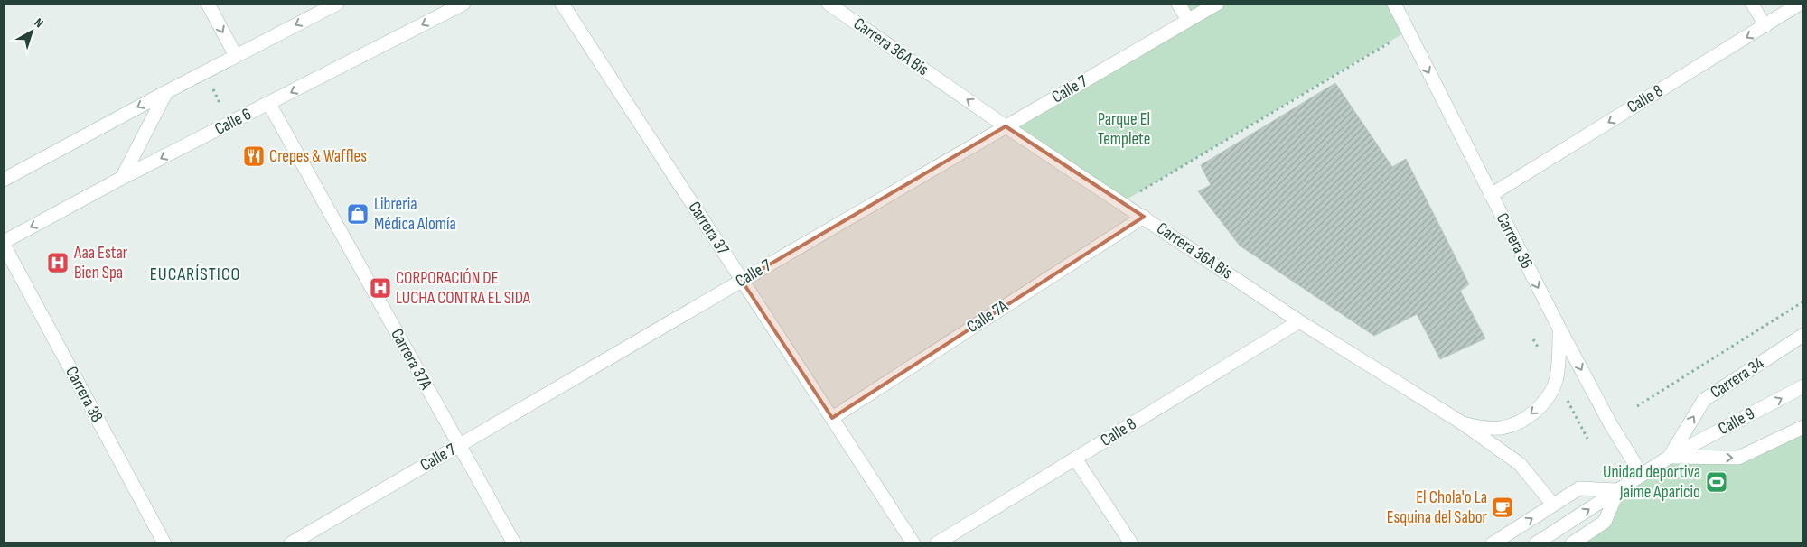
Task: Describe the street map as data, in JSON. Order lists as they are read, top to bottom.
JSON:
{
  "streets": {
    "street": [
      "Carrera 36A Bis",
      "Calle 7",
      "Calle 8",
      "Calle 6",
      "Carrera 37",
      "Carrera 36",
      "Calle 7A",
      "Carrera 37A",
      "Carrera 34",
      "Carrera 38",
      "Calle 9"
    ]
  },
  "crossings": [
    ["Carrera 36A Bis", "Calle 7"],
    ["Carrera 36A Bis", "Calle 8"],
    ["Carrera 36A Bis", "Calle 7A"],
    ["Calle 7", "Carrera 37"],
    ["Calle 7", "Carrera 37A"],
    ["Calle 8", "Carrera 36"],
    ["Calle 6", "Carrera 37A"],
    ["Calle 6", "Carrera 38"],
    ["Carrera 37", "Calle 7A"],
    ["Carrera 36", "Calle 9"],
    ["Carrera 34", "Calle 9"]
  ],
  "one_way": [
    "Calle 8",
    "Carrera 36",
    "Carrera 34",
    "Calle 9"
  ],
  "districts": ["EUCARÍSTICO"],
  "parks": ["Parque El Templete"],
  "places": {
    "restaurant": ["Crepes & Waffles"],
    "shop": ["Libreria Médica Alomía"],
    "hospital": ["Aaa Estar Bien Spa", "CORPORACIÓN DE LUCHA CONTRA EL SIDA"],
    "sports": ["Unidad deportiva Jaime Aparicio"],
    "cafe": ["El Chola'o La Esquina del Sabor"]
  },
  "north": "top right"
}
